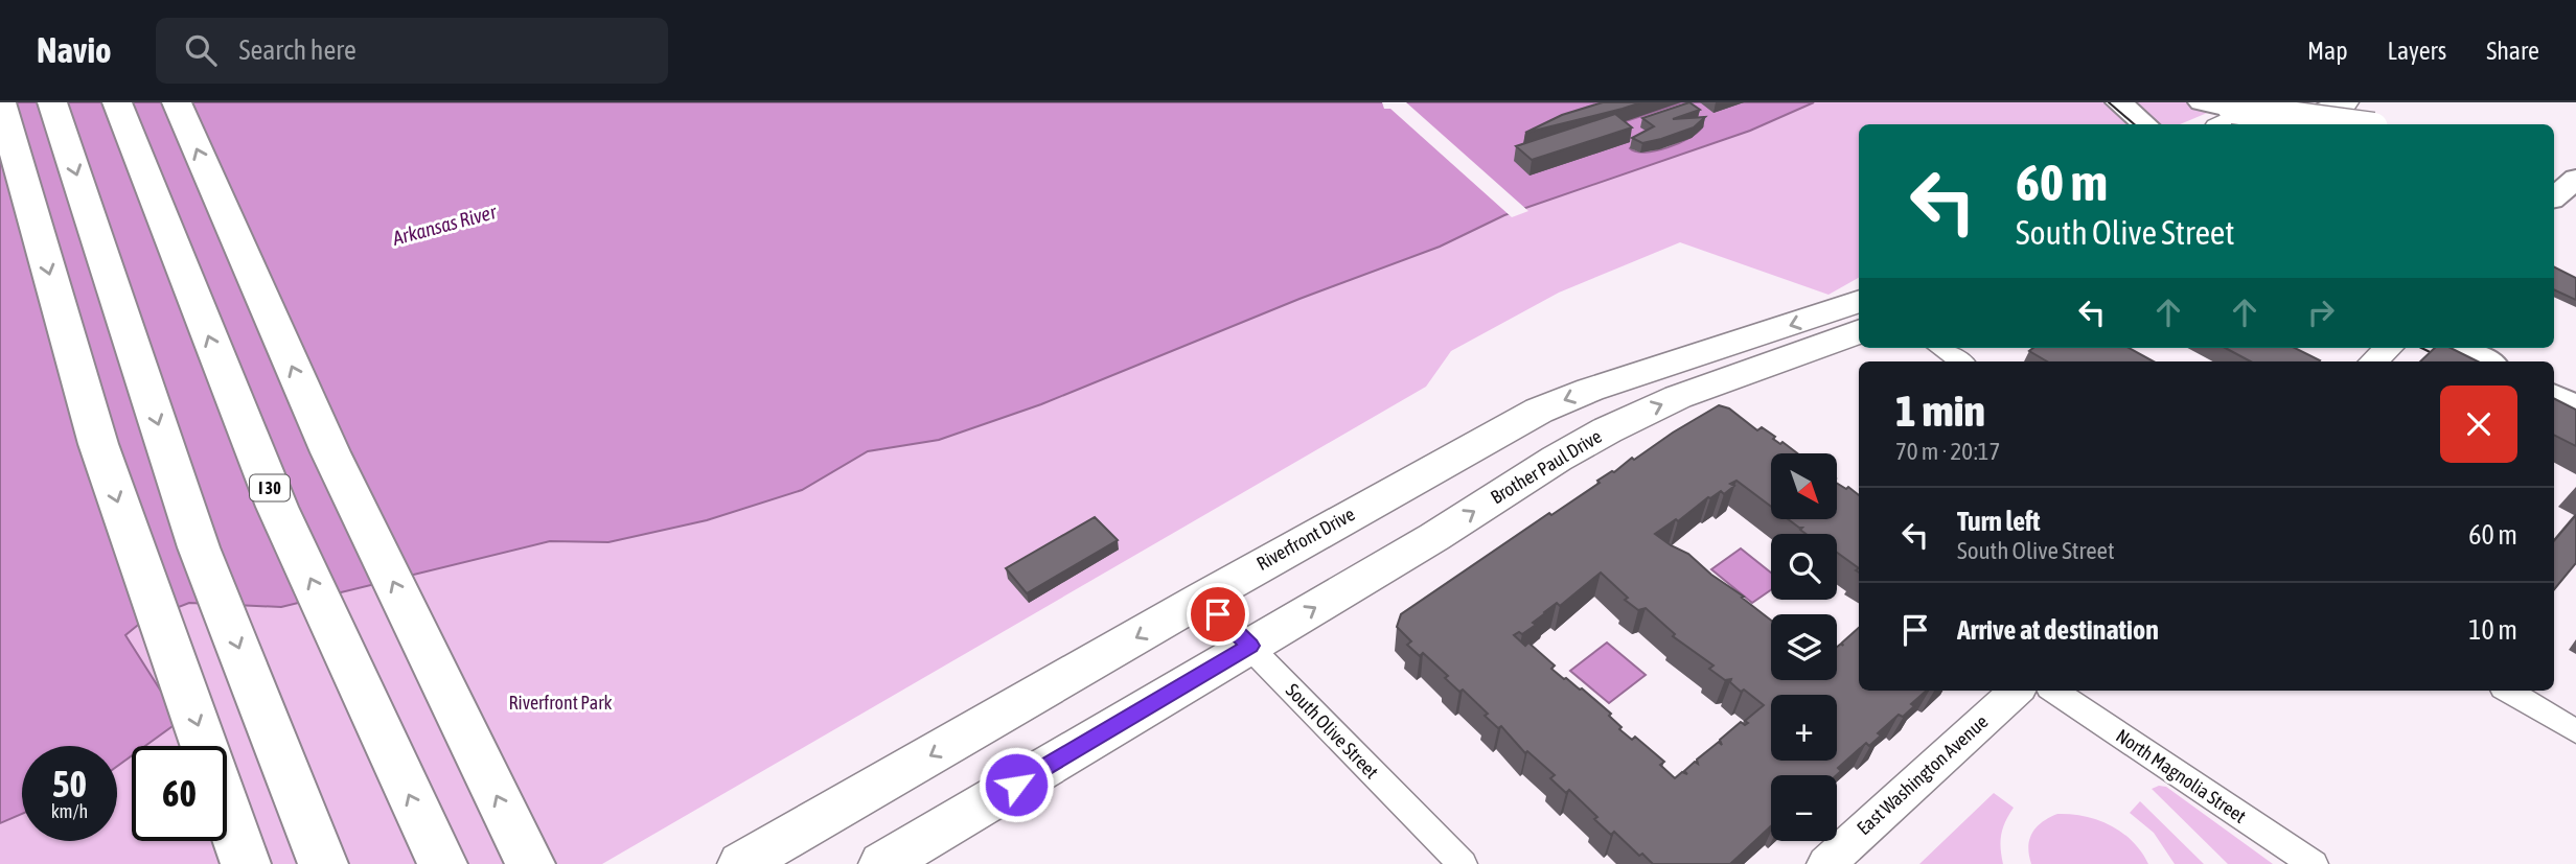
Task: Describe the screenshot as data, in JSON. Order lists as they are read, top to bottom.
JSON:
{
  "streets": {
    "highway": ["I 30"],
    "main road": ["Brother Paul Drive", "Riverfront Drive"],
    "street": ["South Olive Street", "East Washington Avenue", "North Magnolia Street"]
  },
  "crossings": [
    ["Brother Paul Drive", "South Olive Street"],
    ["Riverfront Drive", "South Olive Street"]
  ],
  "one_way": ["Brother Paul Drive"],
  "water": ["Arkansas River"],
  "parks": ["Riverfront Park"],
  "north": "bottom right",
  "page": {
    "header": "Navio",
    "search": "Search here",
    "nav": ["Map", "Layers", "Share"],
    "turn": ["60 m", "South Olive Street"],
    "heading": ["1 min", "70 m · 20:17"],
    "map_buttons": ["+", "−"],
    "list": [
      {
        "name": "Turn left",
        "note": "South Olive Street",
        "value": "60 m"
      },
      {
        "name": "Arrive at destination",
        "value": "10 m"
      }
    ],
    "speed": "50 km/h",
    "limit": "60"
  }
}
